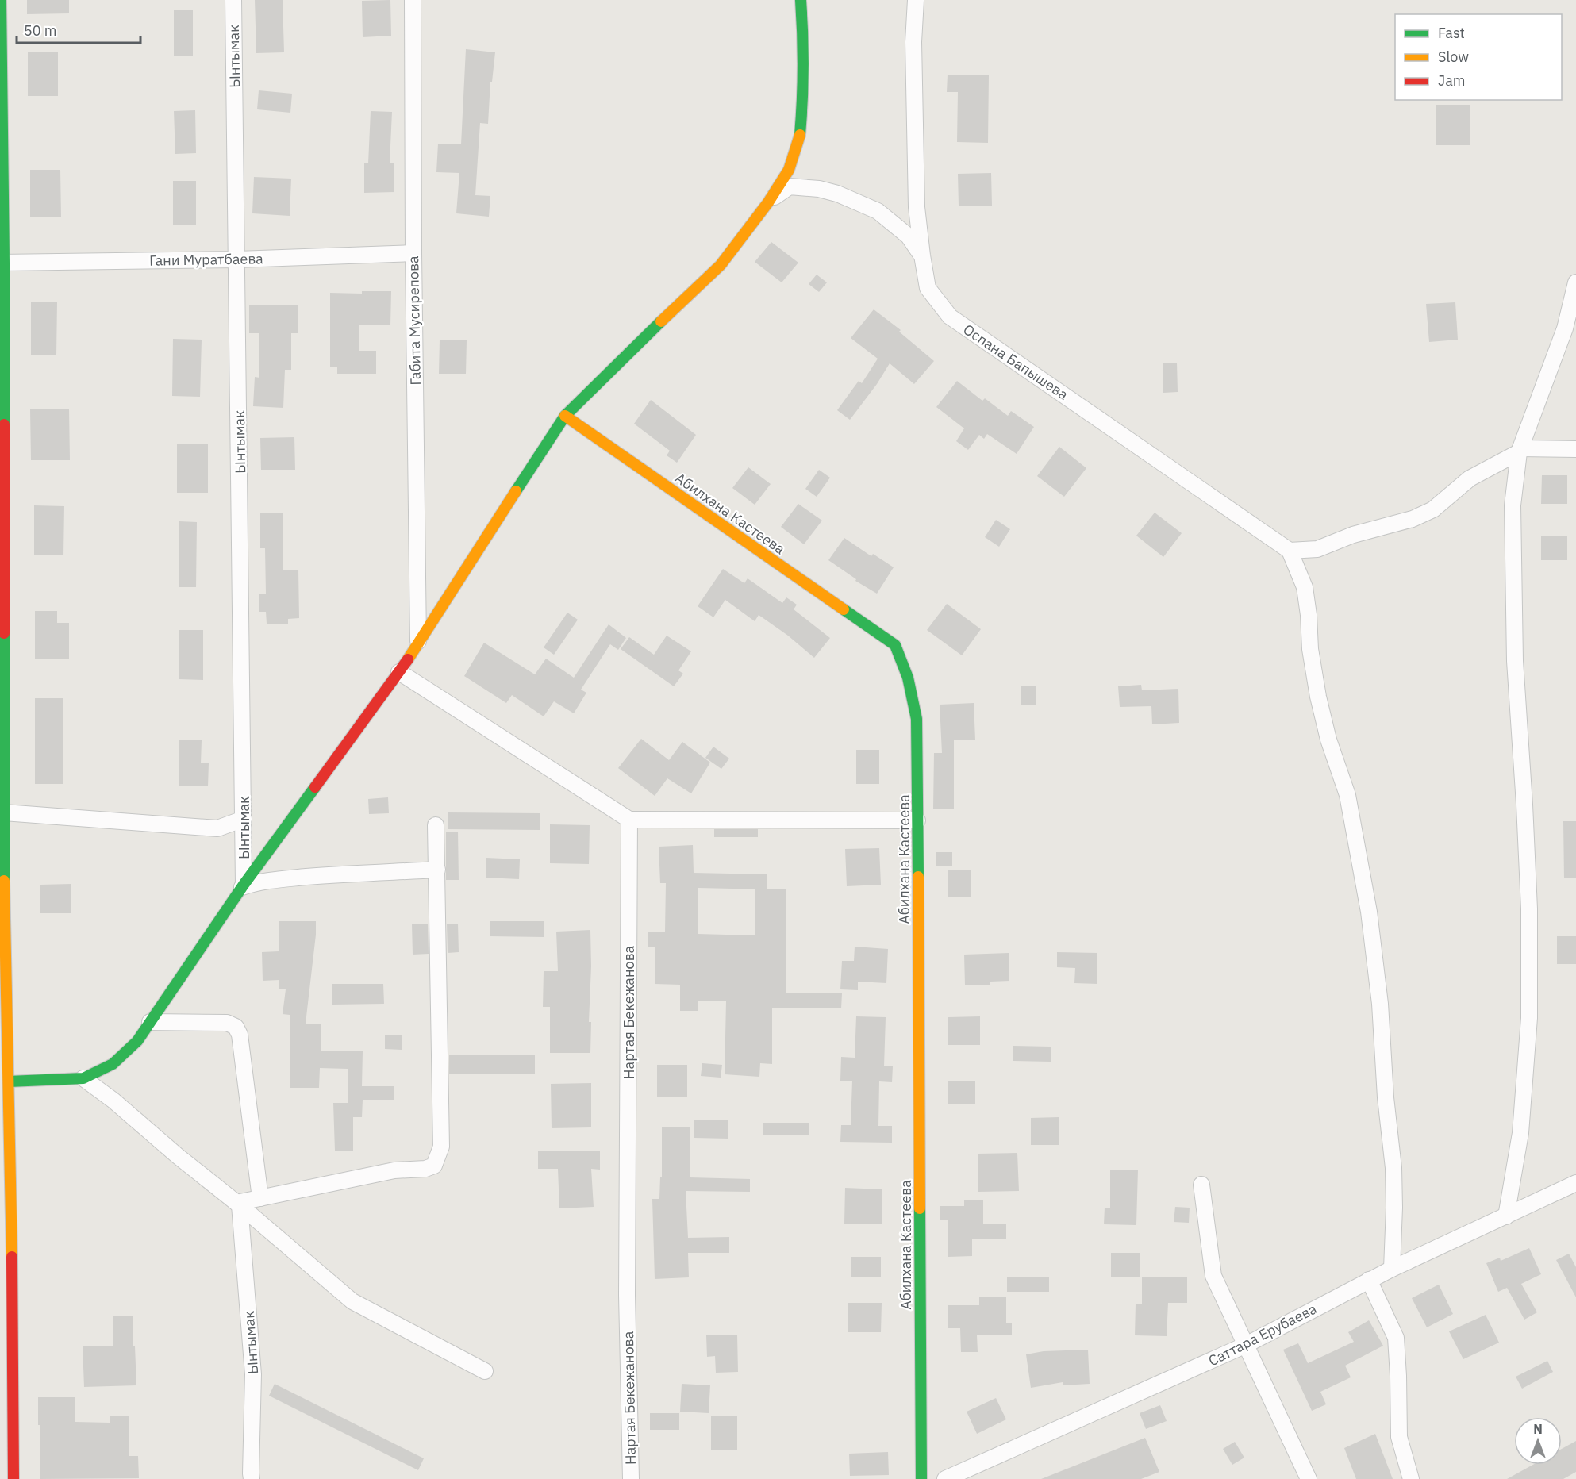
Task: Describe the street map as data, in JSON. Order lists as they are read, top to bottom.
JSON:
{
  "streets": {
    "street": [
      "Ынтымак",
      "Гани Муратбаева",
      "Габита Мусирепова",
      "Оспана Бапышева",
      "Абилхана Кастеева",
      "Нартая Бекежанова",
      "Саттара Ерубаева"
    ]
  },
  "crossings": [
    ["Ынтымак", "Гани Муратбаева"],
    ["Гани Муратбаева", "Габита Мусирепова"]
  ],
  "legend": ["Fast", "Slow", "Jam"],
  "scale_bar": "50 m",
  "north": "top"
}
